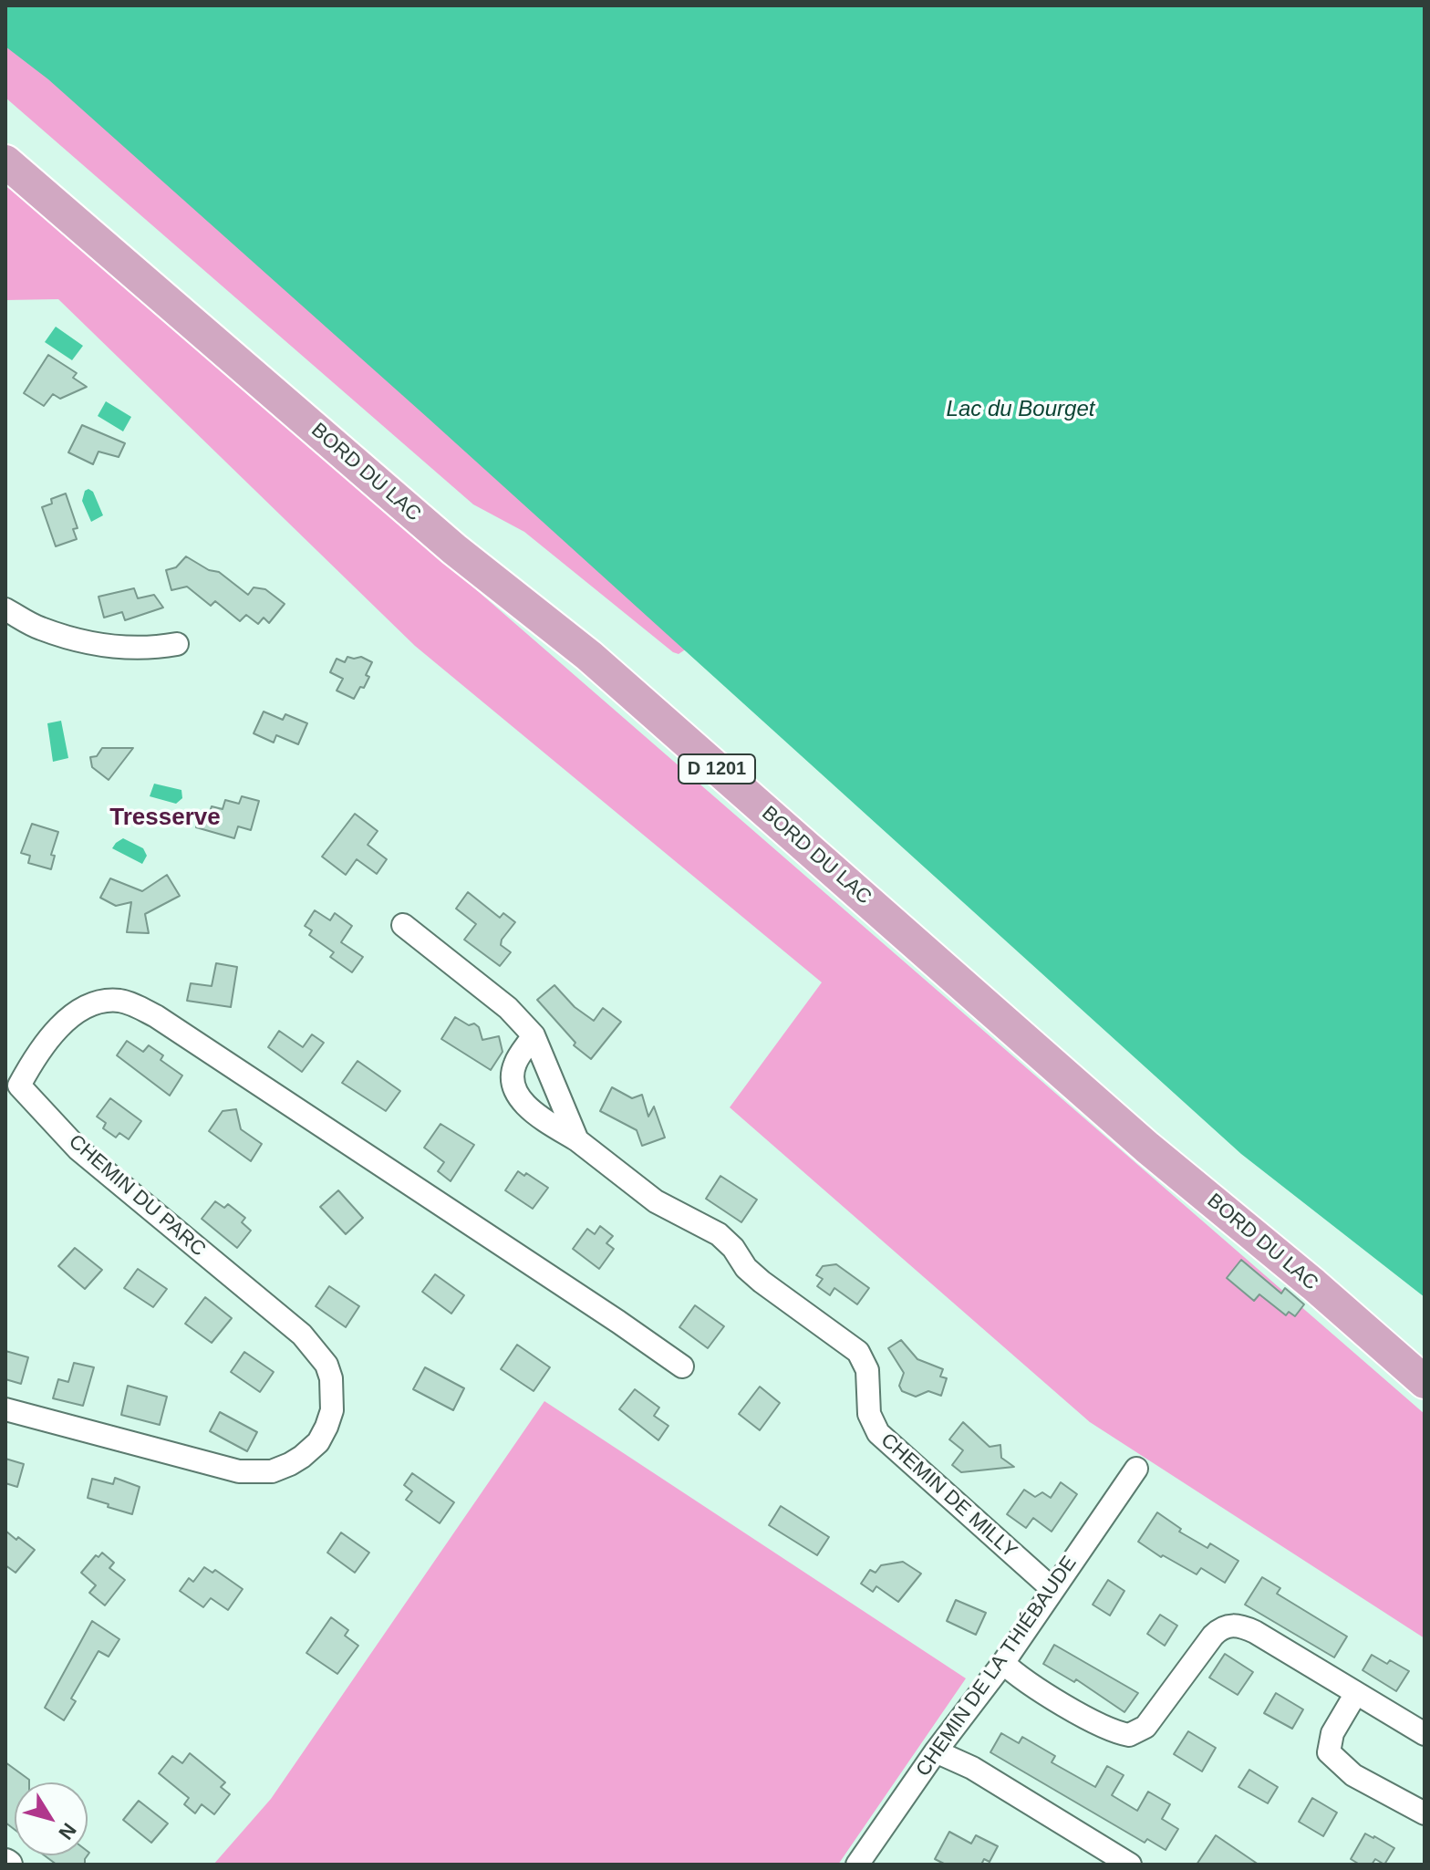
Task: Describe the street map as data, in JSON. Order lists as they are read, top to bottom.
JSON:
{
  "streets": {
    "main road": ["BORD DU LAC", "D 1201"],
    "street": ["CHEMIN DU PARC", "CHEMIN DE MILLY", "CHEMIN DE LA THIÉBAUDE"]
  },
  "crossings": [
    ["CHEMIN DE MILLY", "CHEMIN DE LA THIÉBAUDE"]
  ],
  "districts": ["Tresserve"],
  "water": ["Lac du Bourget"],
  "north": "bottom right"
}
